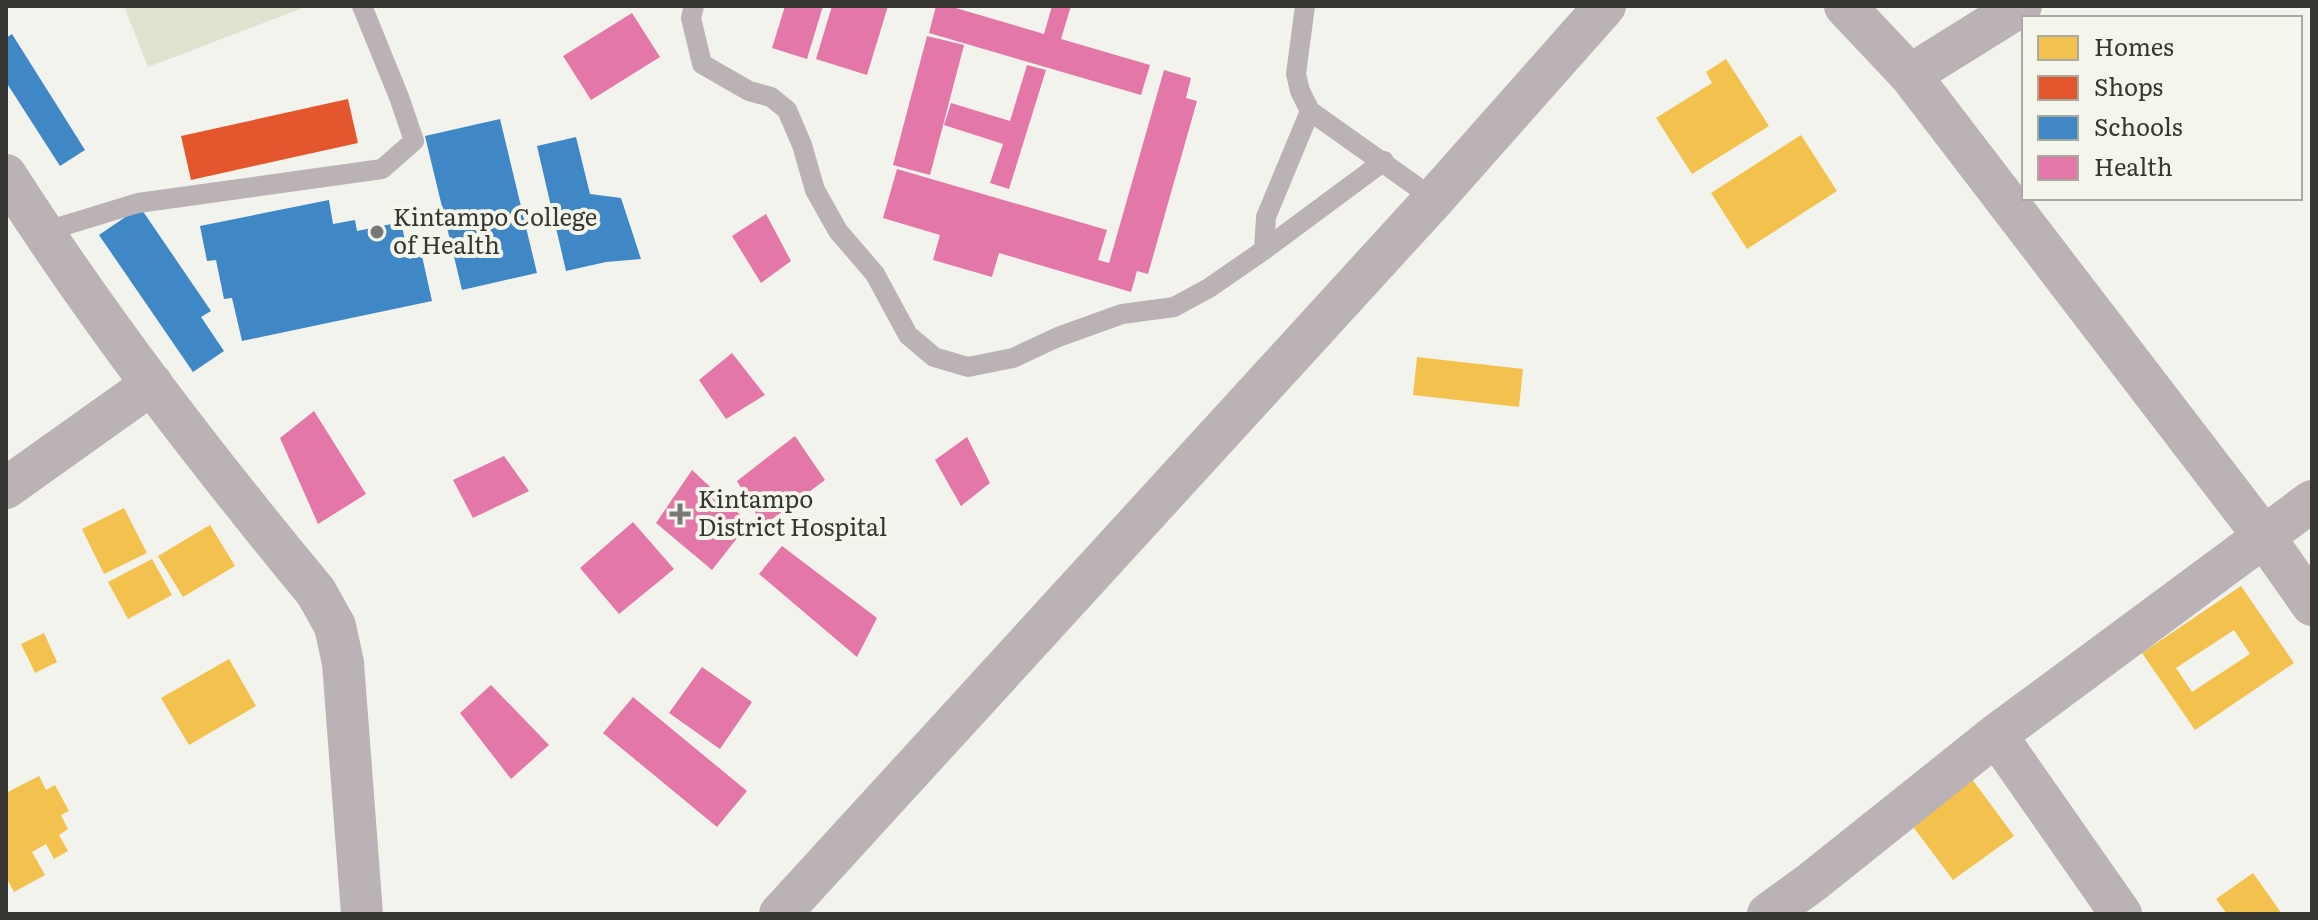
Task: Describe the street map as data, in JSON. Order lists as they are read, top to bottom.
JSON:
{
  "places": {
    "other": ["Kintampo College of Health"],
    "health": ["Kintampo District Hospital"]
  },
  "legend": [
    "Homes",
    "Shops",
    "Schools",
    "Health"
  ]
}
